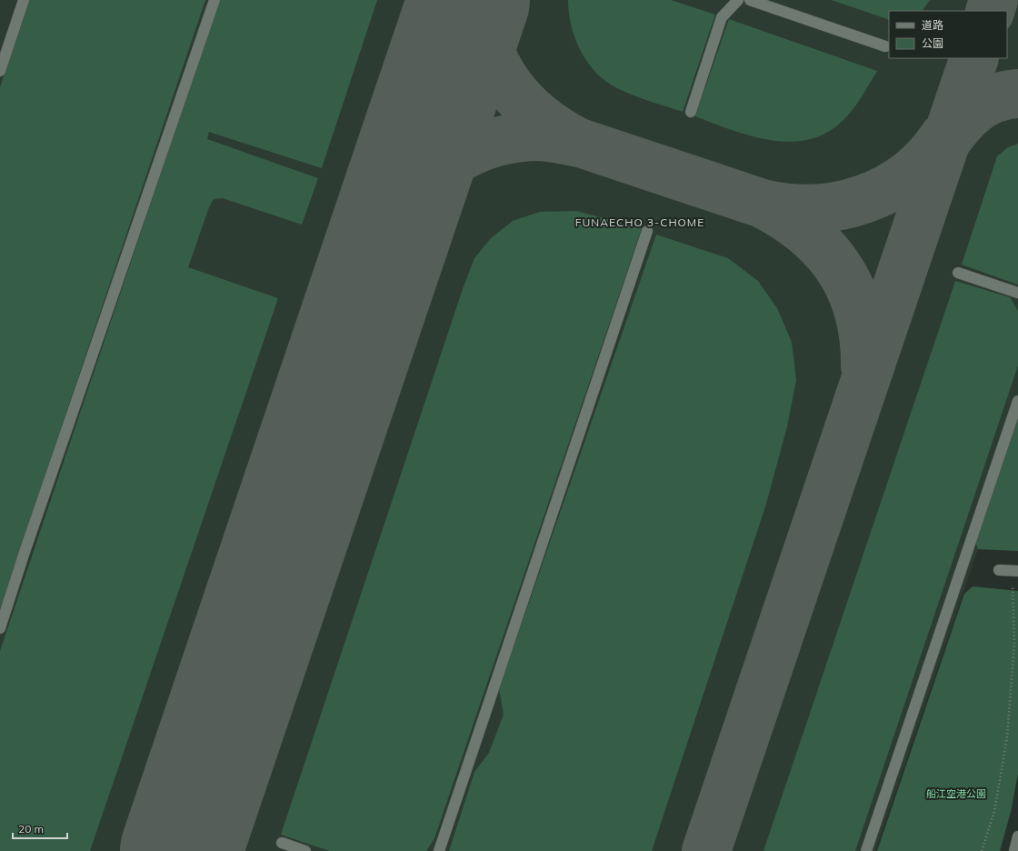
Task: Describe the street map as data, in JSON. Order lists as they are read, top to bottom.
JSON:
{
  "districts": ["FUNAECHO 3-CHOME"],
  "parks": ["船江空港公園"],
  "legend": ["道路", "公園"],
  "scale_bar": "20 m"
}
